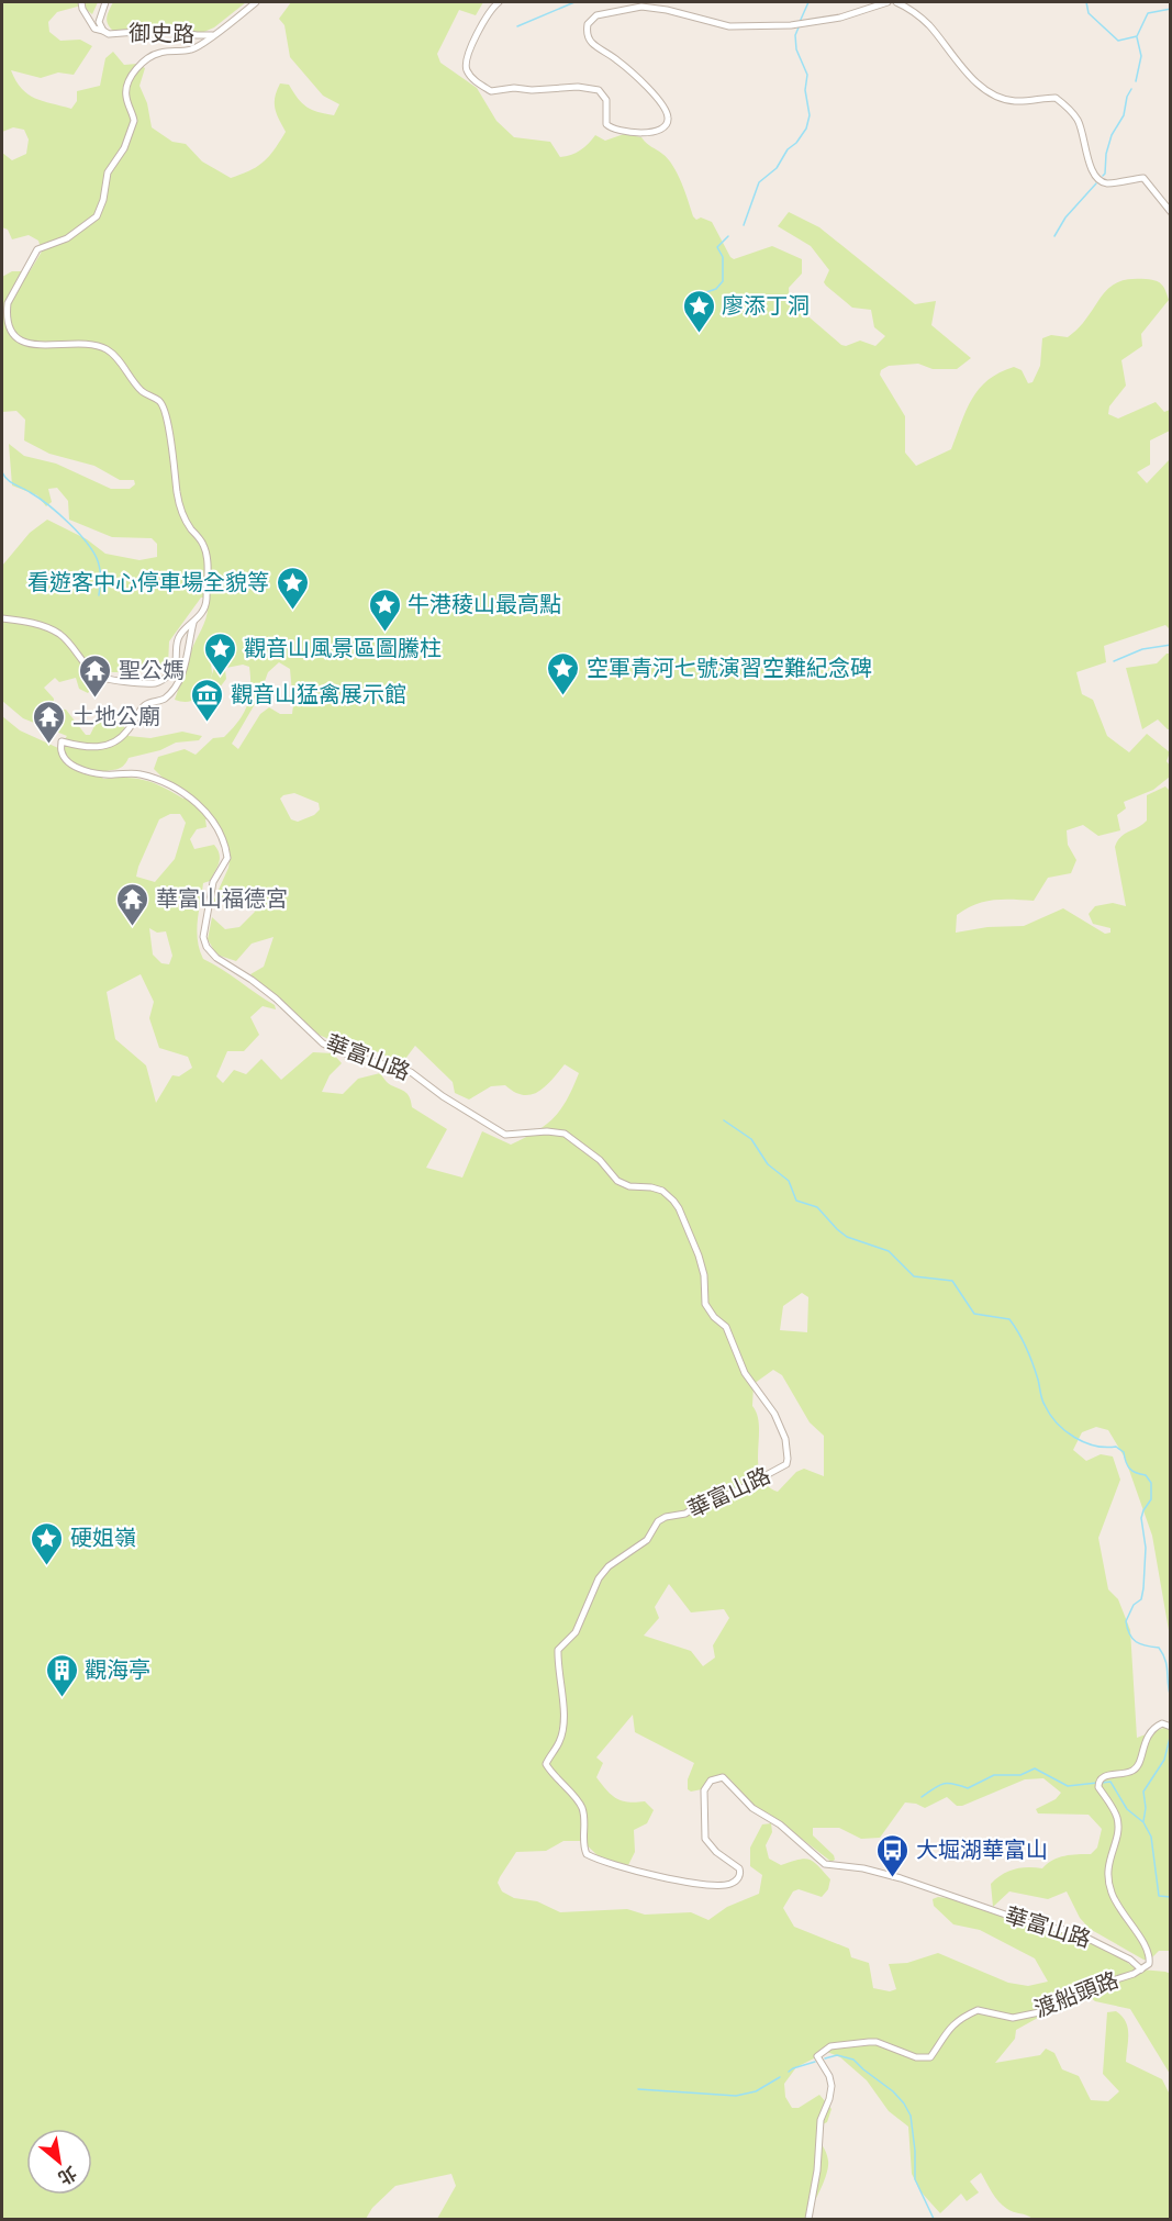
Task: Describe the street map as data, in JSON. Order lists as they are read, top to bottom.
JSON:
{
  "streets": {
    "street": ["御史路", "華富山路", "渡船頭路"]
  },
  "crossings": [
    ["華富山路", "渡船頭路"]
  ],
  "places": {
    "place": [
      "廖添丁洞",
      "看遊客中心停車場全貌等",
      "牛港稜山最高點",
      "觀音山風景區圖騰柱",
      "空軍青河七號演習空難紀念碑",
      "硬姐嶺"
    ],
    "temple": ["聖公媽", "土地公廟", "華富山福德宮"],
    "museum": ["觀音山猛禽展示館"],
    "building": ["觀海亭"],
    "bus stop": ["大堀湖華富山"]
  },
  "north": "bottom right"
}
